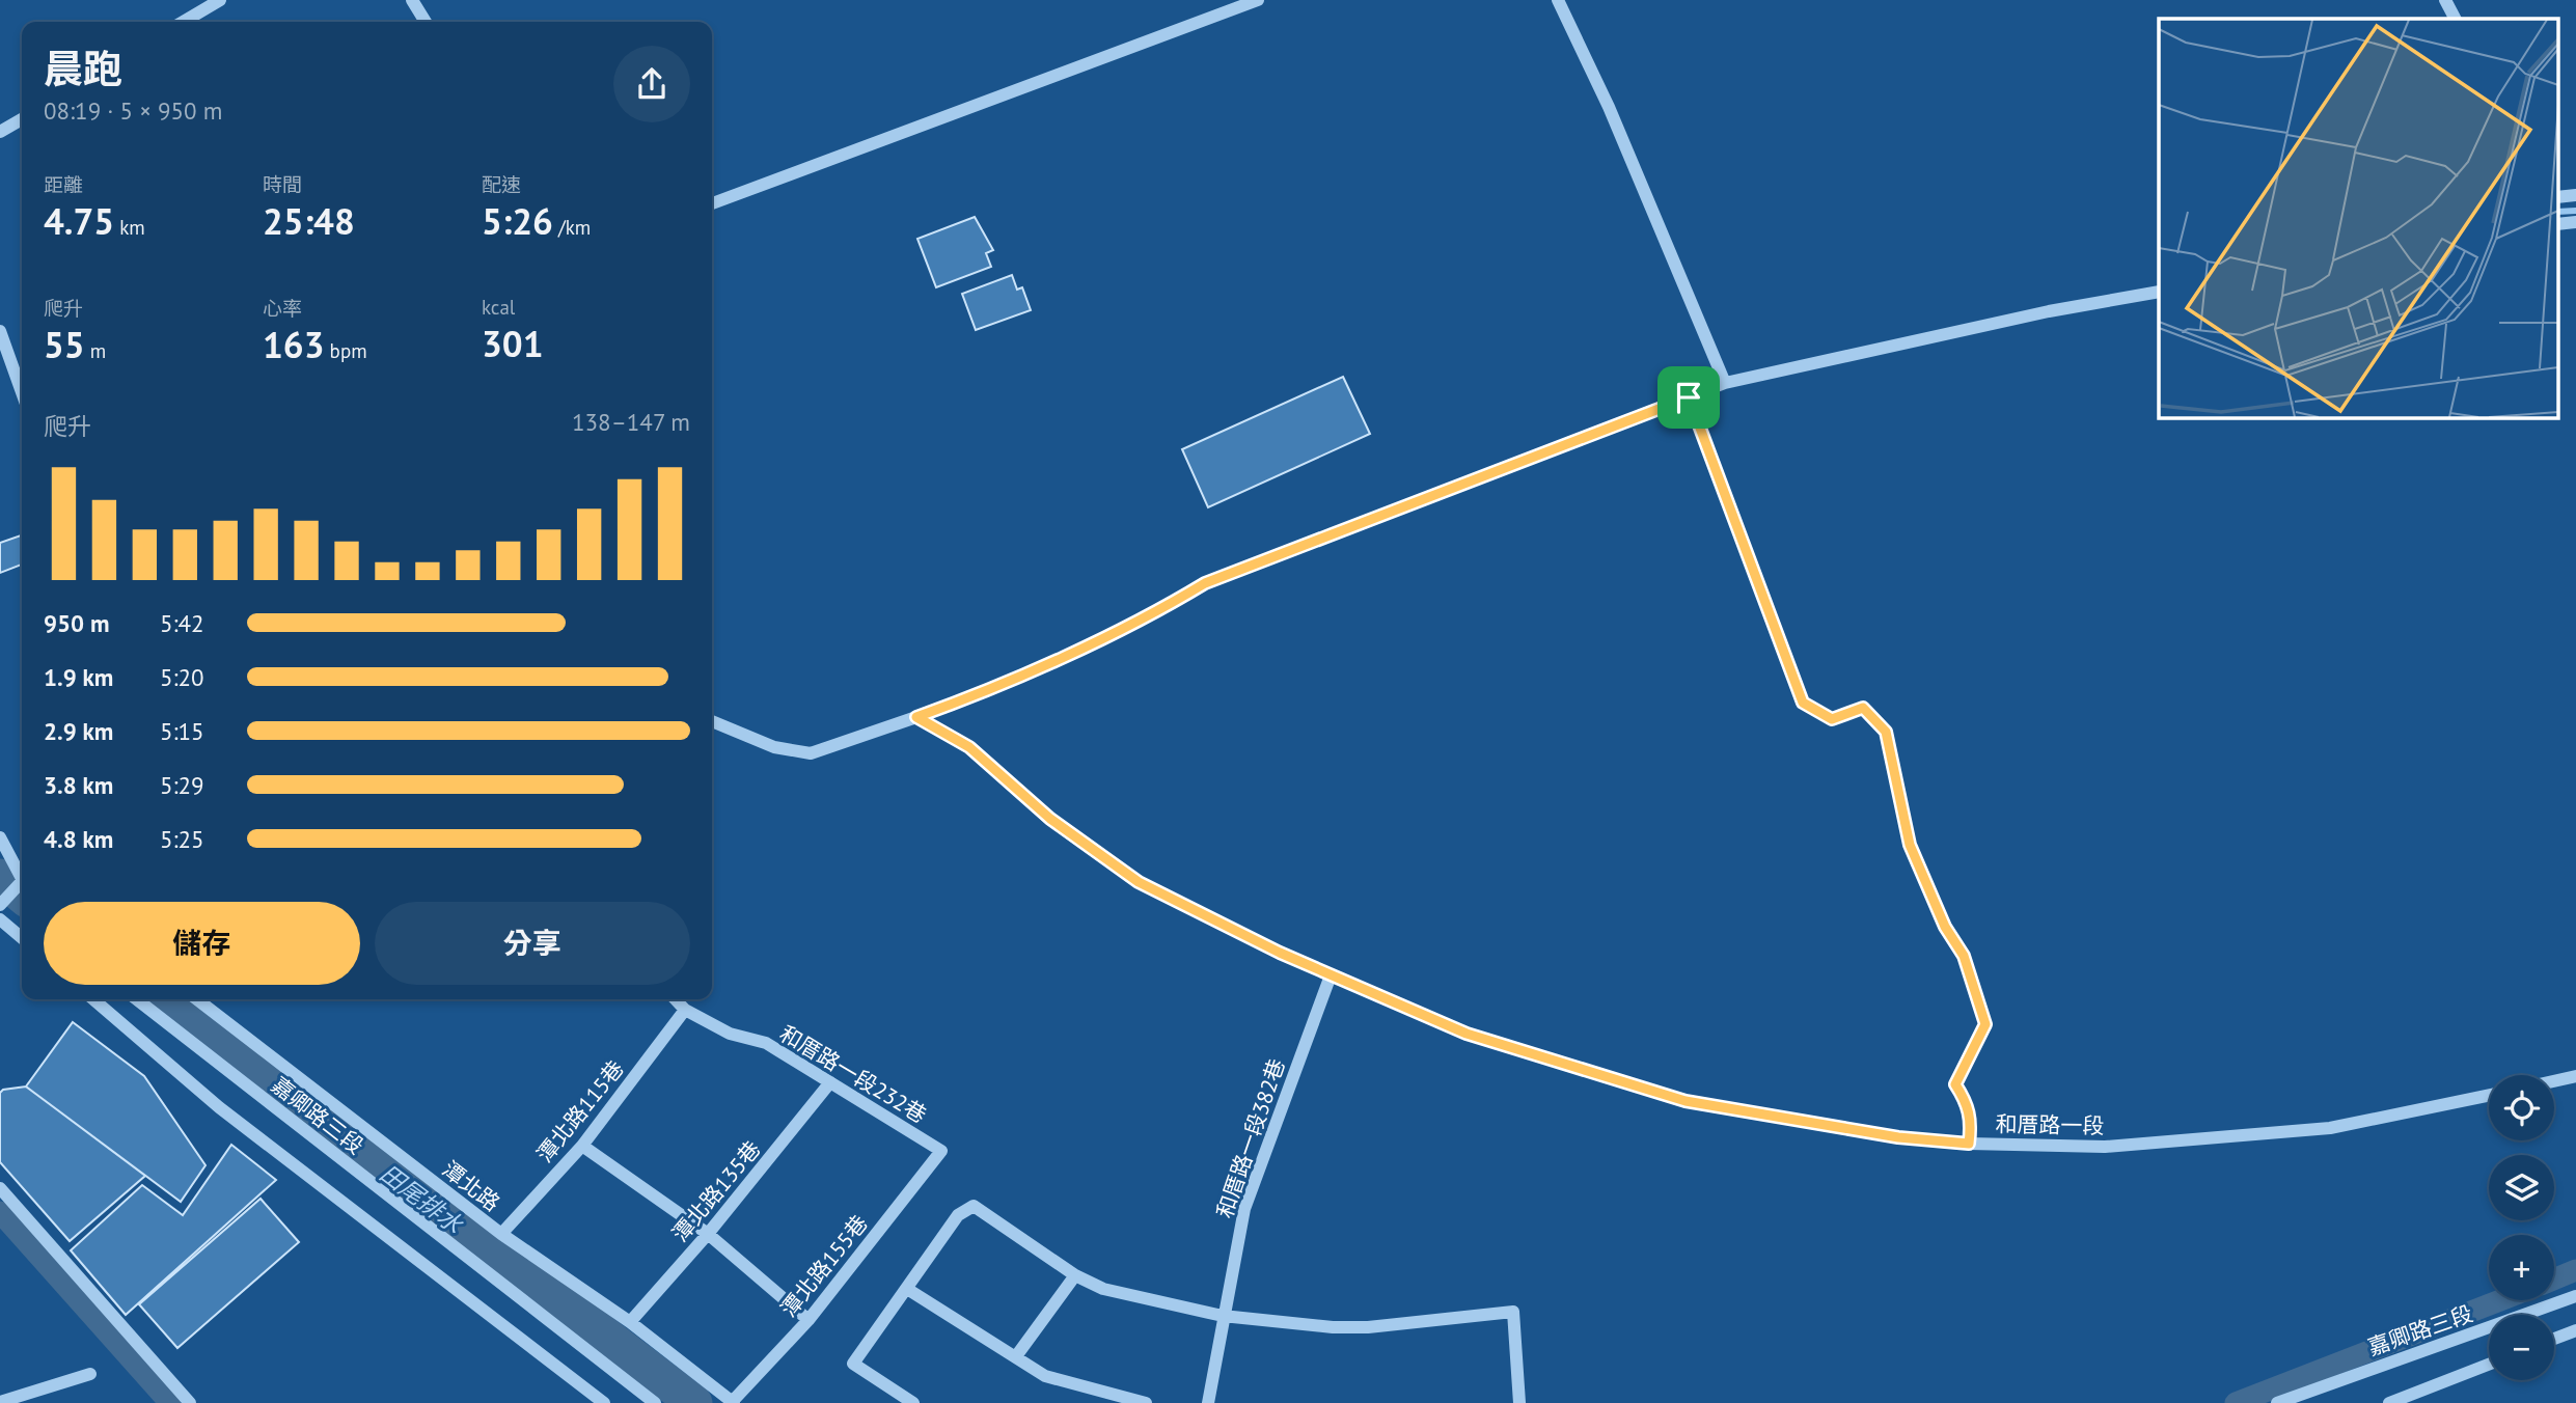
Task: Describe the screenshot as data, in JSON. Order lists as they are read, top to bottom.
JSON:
{
  "streets": {
    "street": [
      "和厝路一段232巷",
      "潭北路115巷",
      "嘉卿路三段",
      "和厝路一段",
      "和厝路一段382巷",
      "潭北路",
      "潭北路135巷",
      "潭北路155巷"
    ]
  },
  "crossings": [
    ["和厝路一段232巷", "潭北路115巷"],
    ["和厝路一段232巷", "潭北路135巷"],
    ["和厝路一段232巷", "潭北路155巷"],
    ["潭北路115巷", "潭北路"],
    ["和厝路一段", "和厝路一段382巷"],
    ["潭北路", "潭北路135巷"],
    ["潭北路", "潭北路155巷"]
  ],
  "water": ["田尾排水"],
  "page": {
    "heading": ["晨跑", "08:19 · 5 × 950 m"],
    "stats": [
      ["距離", "4.75 km"],
      ["時間", "25:48"],
      ["配速", "5:26 /km"],
      ["爬升", "55 m"],
      ["心率", "163 bpm"],
      ["kcal", "301"]
    ],
    "chart": ["爬升", "138–147 m"],
    "list": [
      {
        "name": "950 m",
        "note": "5:42"
      },
      {
        "name": "1.9 km",
        "note": "5:20"
      },
      {
        "name": "2.9 km",
        "note": "5:15"
      },
      {
        "name": "3.8 km",
        "note": "5:29"
      },
      {
        "name": "4.8 km",
        "note": "5:25"
      }
    ],
    "buttons": ["儲存", "分享"],
    "map_buttons": ["+", "−"]
  }
}
